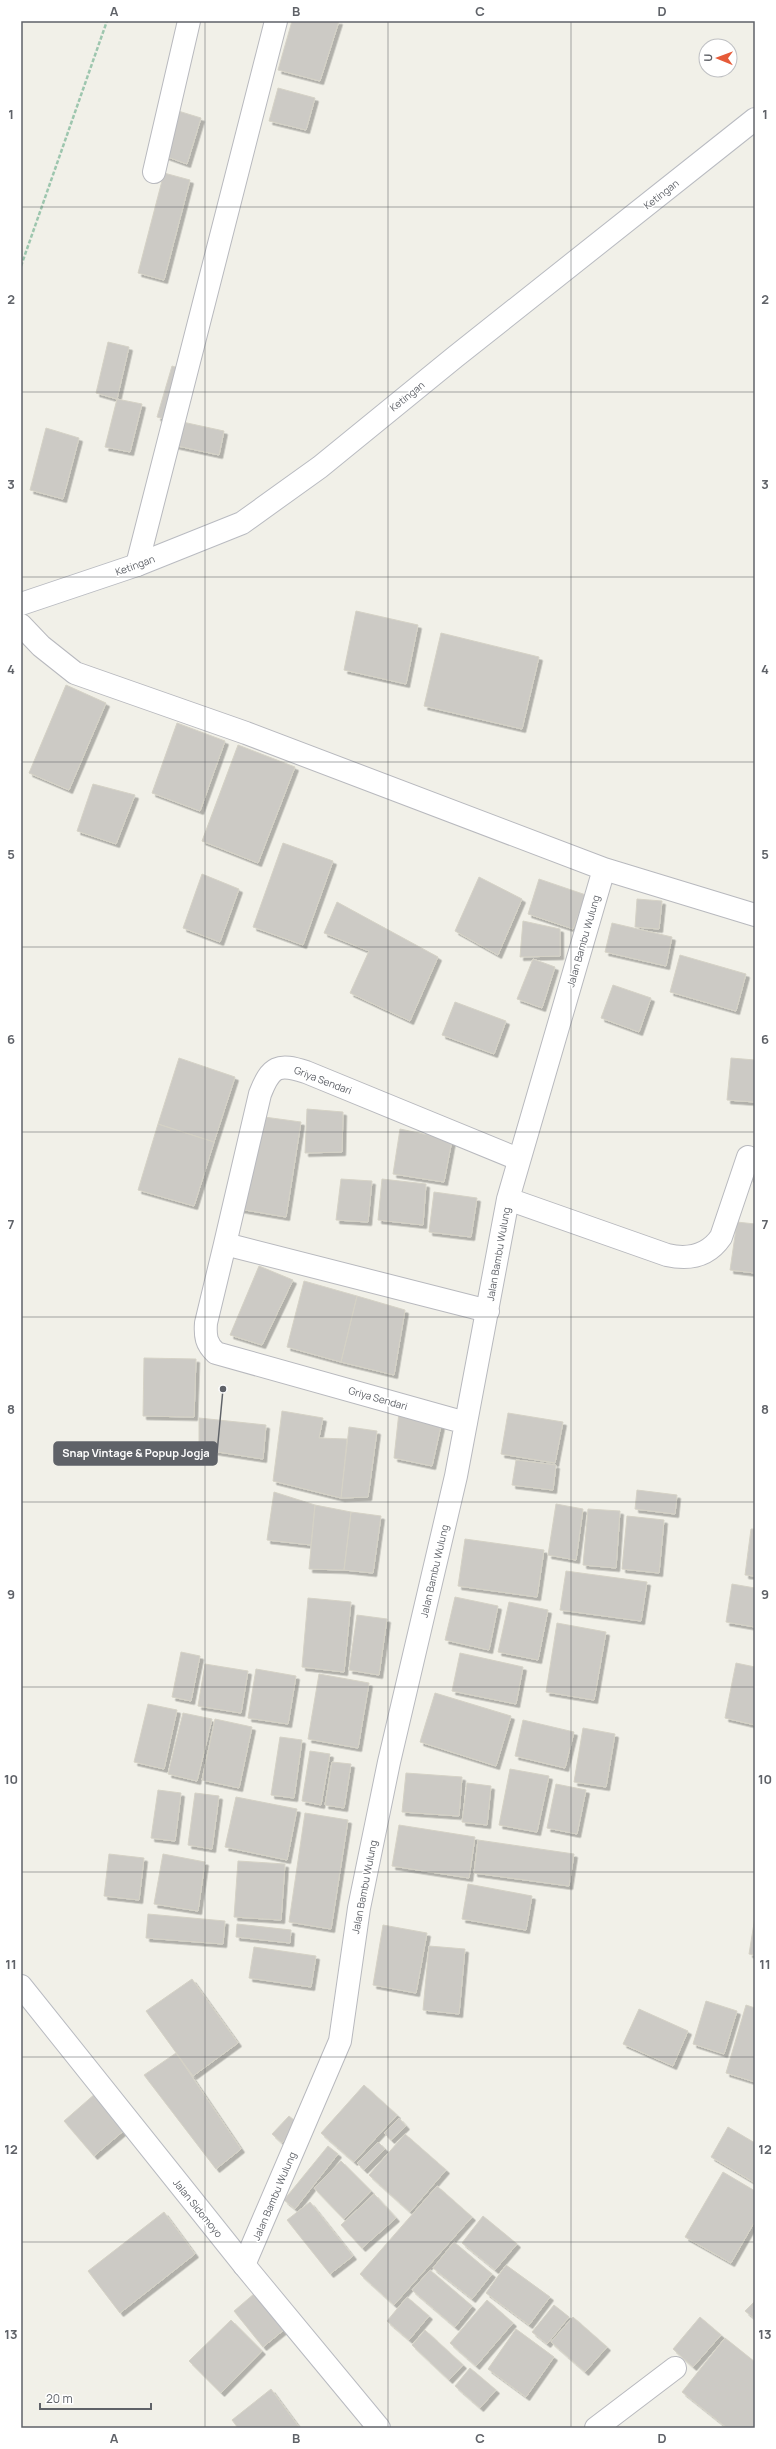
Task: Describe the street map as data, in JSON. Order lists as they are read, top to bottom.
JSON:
{
  "streets": {
    "street": [
      "Ketingan",
      "Jalan Bambu Wulung",
      "Griya Sendari",
      "Jalan Sidomoyo"
    ]
  },
  "crossings": [
    ["Jalan Bambu Wulung", "Griya Sendari"],
    ["Jalan Bambu Wulung", "Jalan Sidomoyo"]
  ],
  "places": ["Snap Vintage & Popup Jogja"],
  "scale_bar": "20 m",
  "north": "left",
  "grid": {
    "columns": [
      "A",
      "B",
      "C",
      "D"
    ],
    "rows": [
      "1",
      "2",
      "3",
      "4",
      "5",
      "6",
      "7",
      "8",
      "9",
      "10",
      "11",
      "12",
      "13"
    ]
  }
}
